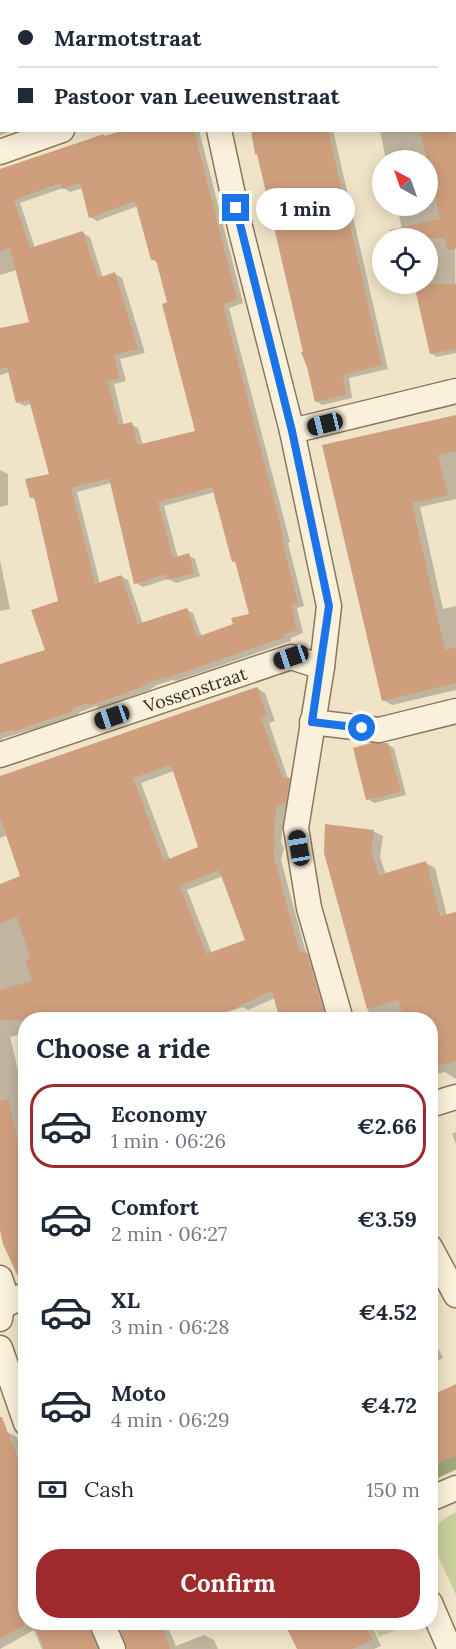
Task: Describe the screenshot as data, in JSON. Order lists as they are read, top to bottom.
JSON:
{
  "streets": {
    "street": ["Vossenstraat"]
  },
  "north": "top left",
  "page": {
    "banner": ["Marmotstraat", "Pastoor van Leeuwenstraat"],
    "bubble": "1 min",
    "heading": "Choose a ride",
    "list": [
      {
        "name": "Economy",
        "note": "1 min · 06:26",
        "value": "€2.66"
      },
      {
        "name": "Comfort",
        "note": "2 min · 06:27",
        "value": "€3.59"
      },
      {
        "name": "XL",
        "note": "3 min · 06:28",
        "value": "€4.52"
      },
      {
        "name": "Moto",
        "note": "4 min · 06:29",
        "value": "€4.72"
      }
    ],
    "pay": ["Cash", "150 m"],
    "buttons": "Confirm"
  }
}
